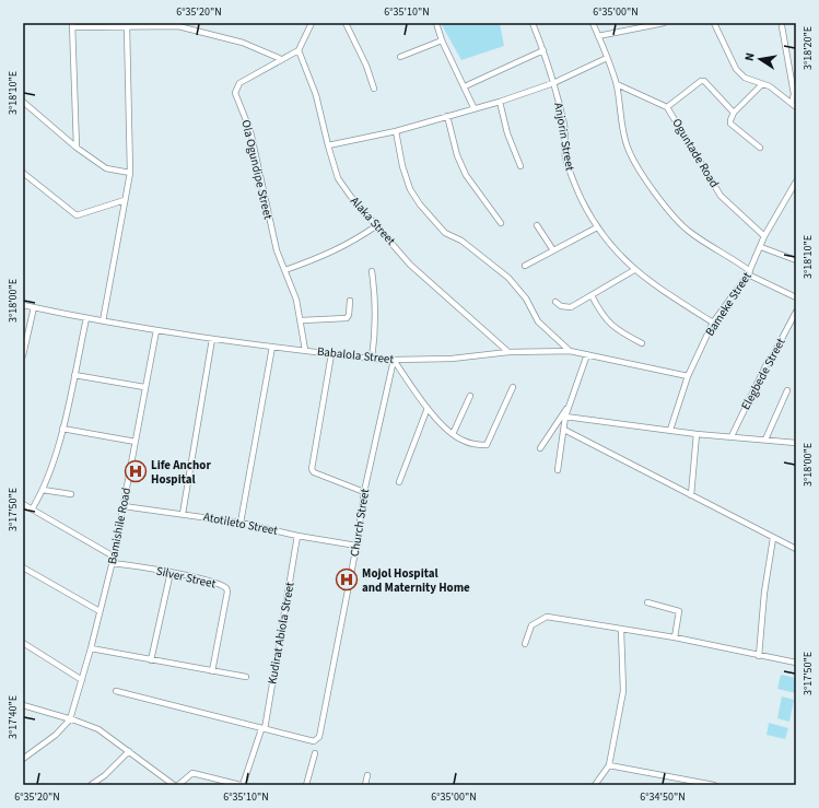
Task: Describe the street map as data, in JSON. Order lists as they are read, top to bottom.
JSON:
{
  "streets": {
    "street": [
      "Anjorin Street",
      "Oguntade Road",
      "Ola Ogundipe Street",
      "Alaka Street",
      "Bameke Street",
      "Babalola Street",
      "Elegbede Street",
      "Church Street",
      "Atotileto Street",
      "Bamishile Road",
      "Silver Street",
      "Kudirat Abiola Street"
    ]
  },
  "crossings": [
    ["Anjorin Street", "Bameke Street"],
    ["Oguntade Road", "Bameke Street"],
    ["Ola Ogundipe Street", "Alaka Street"],
    ["Ola Ogundipe Street", "Babalola Street"],
    ["Alaka Street", "Babalola Street"],
    ["Bameke Street", "Babalola Street"],
    ["Babalola Street", "Church Street"],
    ["Babalola Street", "Bamishile Road"],
    ["Church Street", "Atotileto Street"],
    ["Church Street", "Kudirat Abiola Street"],
    ["Atotileto Street", "Bamishile Road"],
    ["Atotileto Street", "Kudirat Abiola Street"],
    ["Bamishile Road", "Silver Street"]
  ],
  "places": {
    "hospital": ["Life Anchor Hospital", "Mojol Hospital and Maternity Home"]
  },
  "north": "left",
  "coordinates": [
    "6°35'20\"N",
    "6°35'10\"N",
    "6°35'00\"N",
    "3°18'20\"E",
    "3°18'10\"E",
    "3°18'00\"E",
    "3°17'50\"E",
    "3°17'40\"E",
    "6°34'50\"N"
  ]
}
